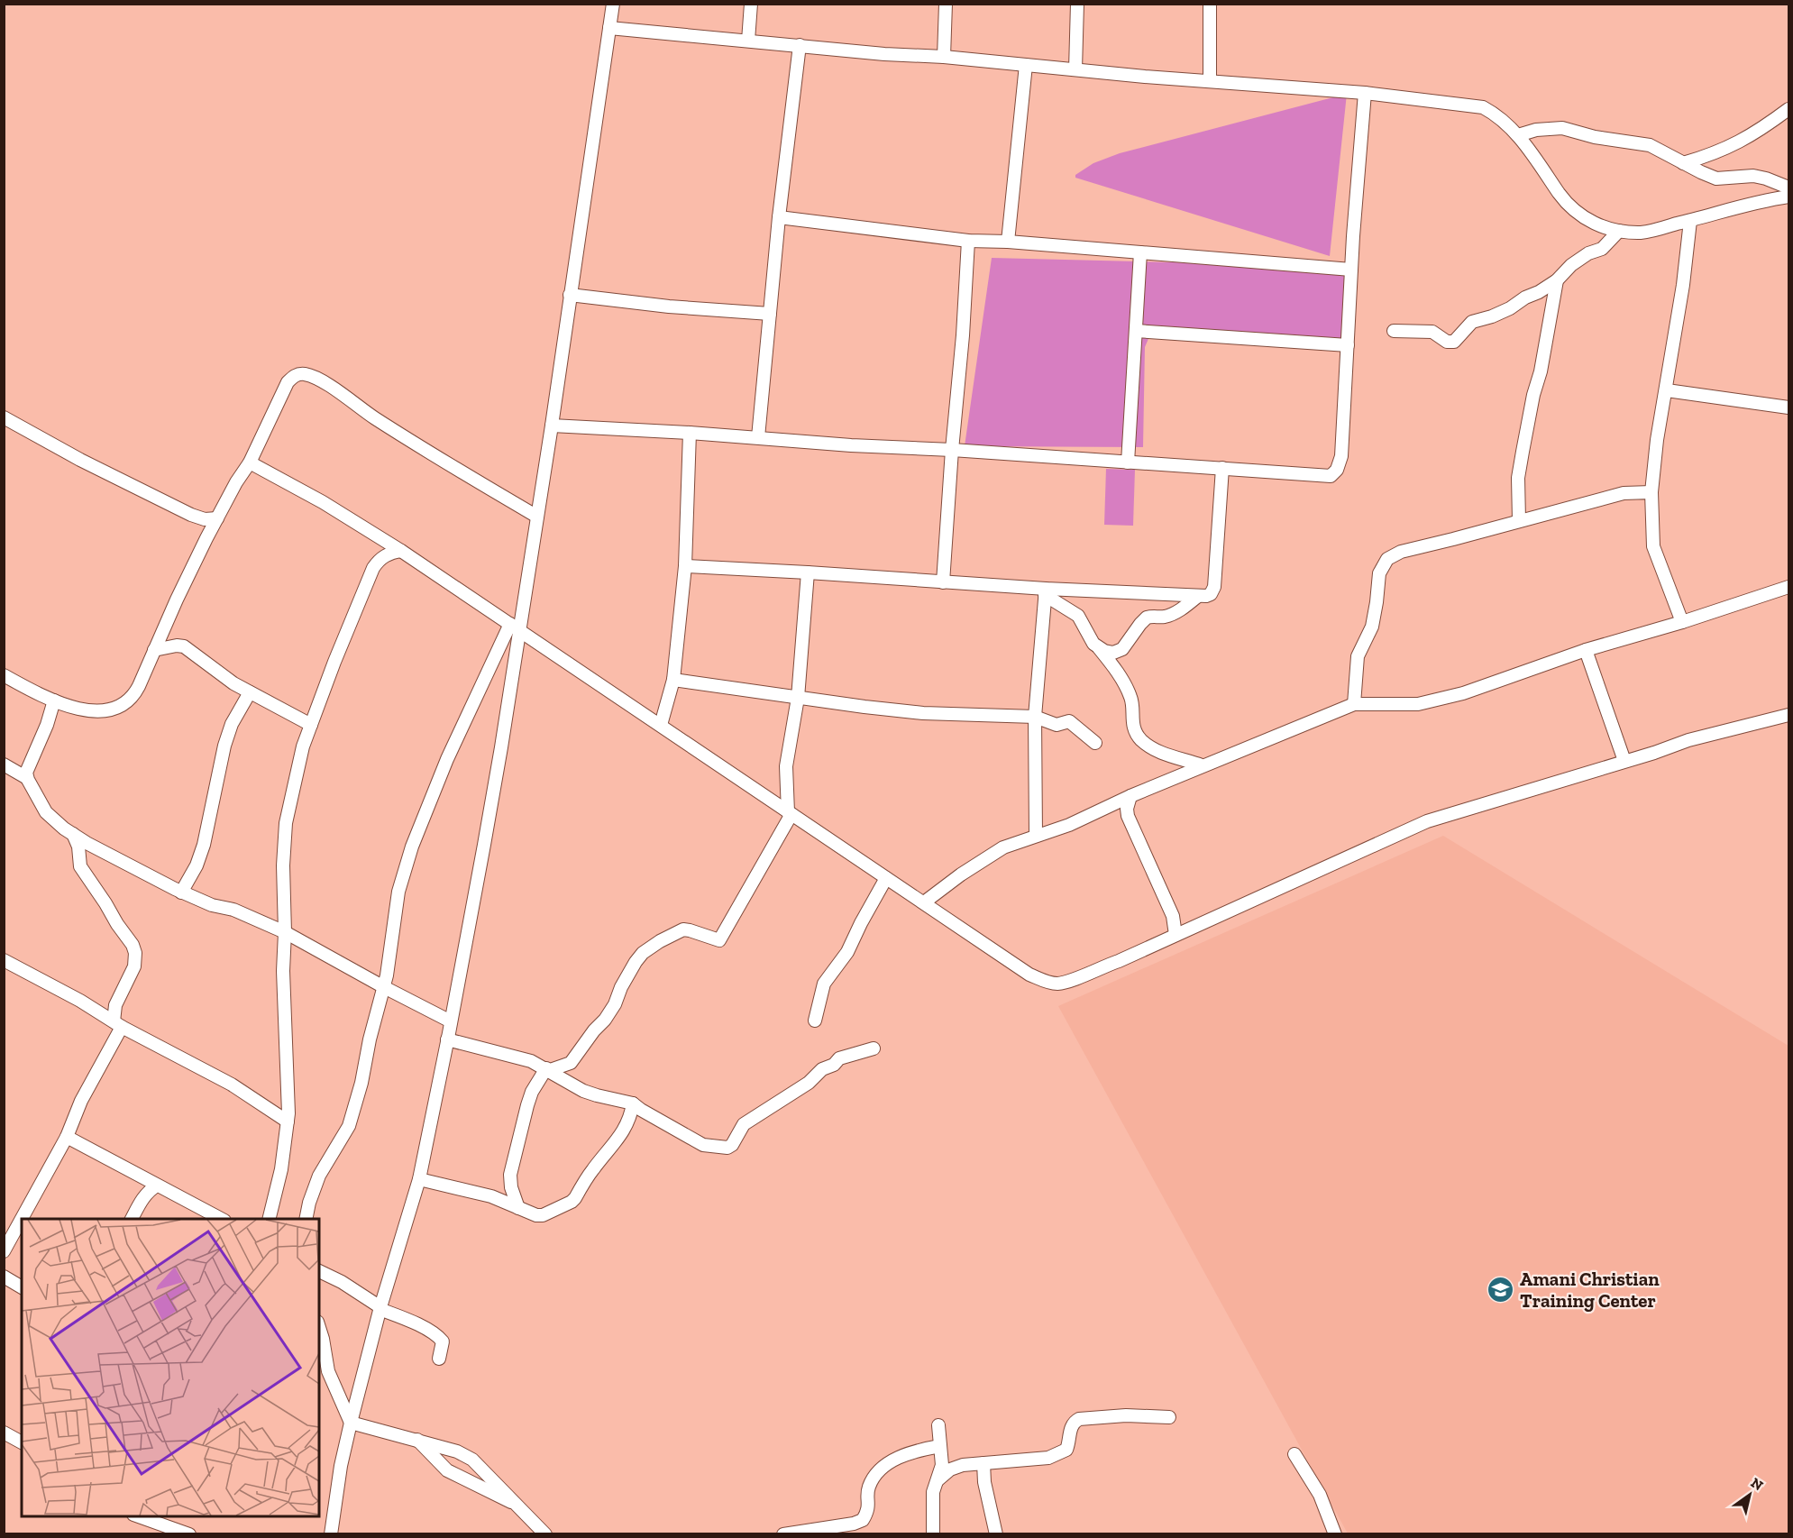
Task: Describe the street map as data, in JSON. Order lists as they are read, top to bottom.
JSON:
{
  "places": {
    "school or university": ["Amani Christian Training Center"]
  },
  "north": "top right"
}
